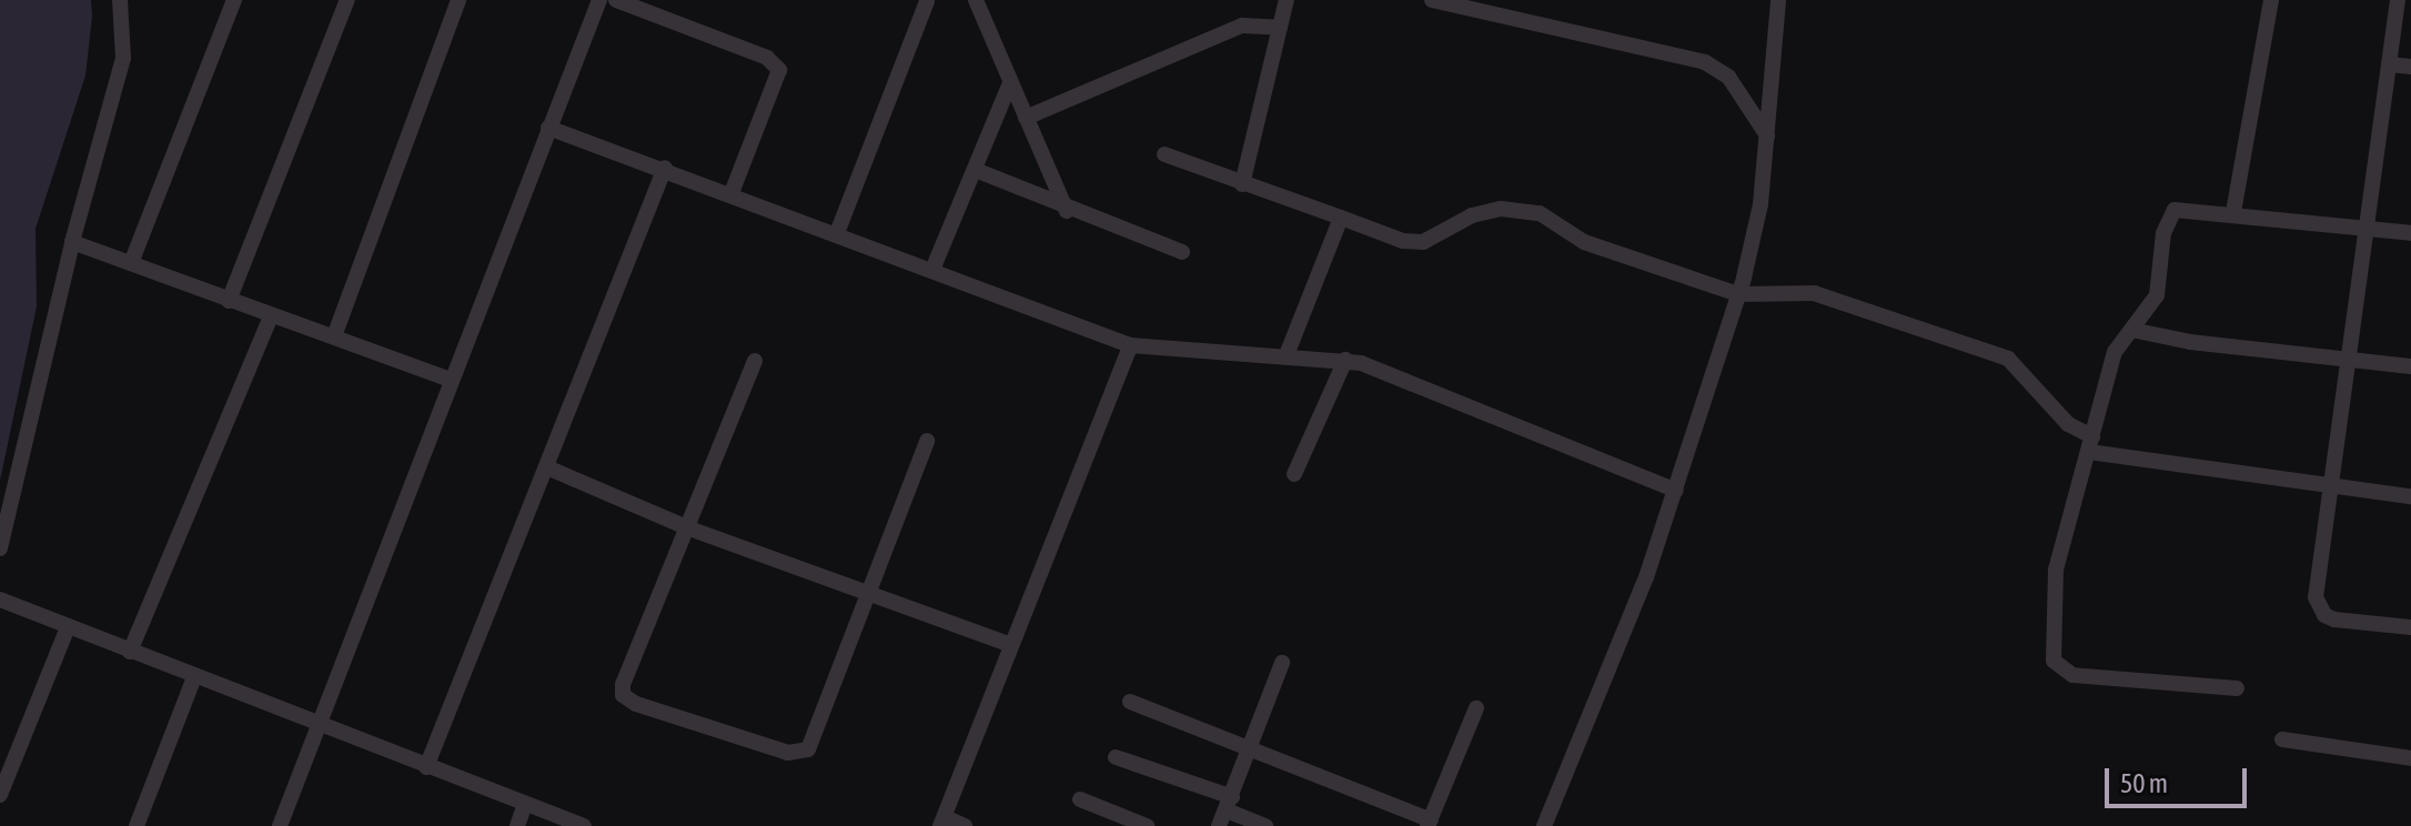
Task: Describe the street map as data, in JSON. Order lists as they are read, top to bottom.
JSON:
{
  "scale_bar": "50 m"
}
